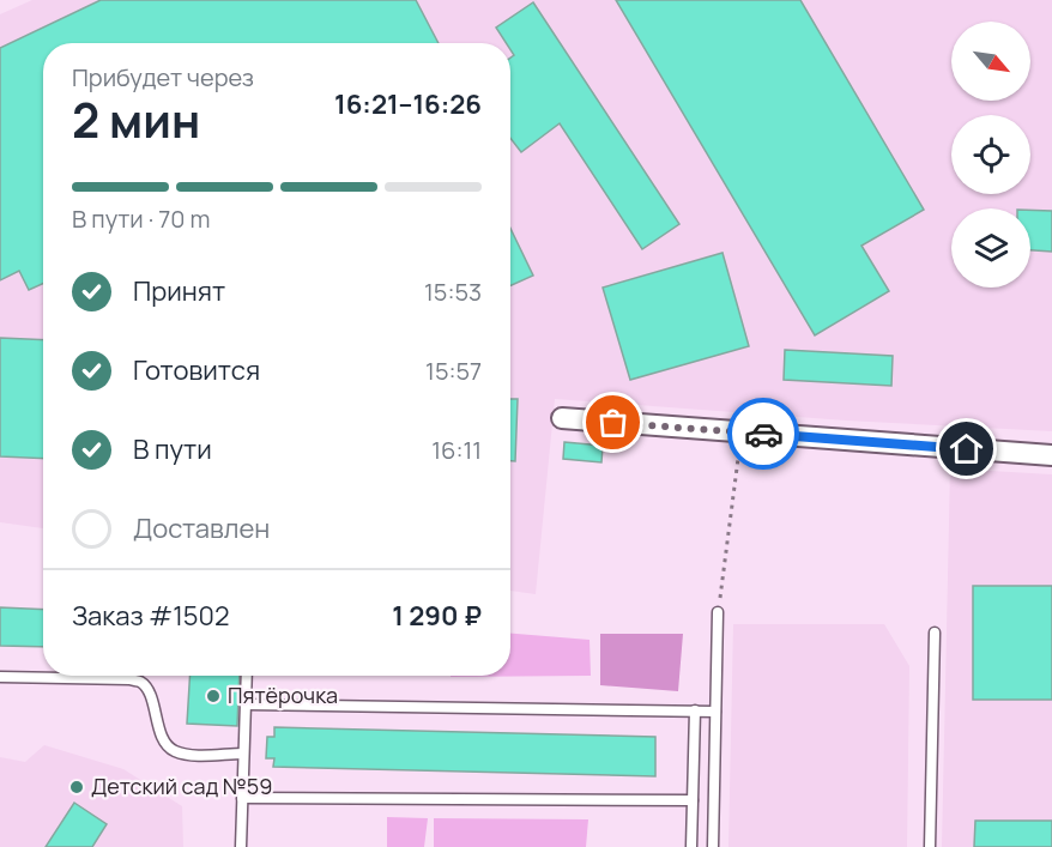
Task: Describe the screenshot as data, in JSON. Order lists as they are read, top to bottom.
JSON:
{
  "places": ["Пятёрочка", "Детский сад №59"],
  "north": "bottom right",
  "page": {
    "heading": ["2 мин", "Прибудет через", "16:21–16:26"],
    "panel": ["Заказ #1502", "1 290 ₽"],
    "bar": "В пути · 70 m",
    "list": [
      ["Принят", "15:53"],
      ["Готовится", "15:57"],
      ["В пути", "16:11"],
      "Доставлен"
    ]
  }
}
